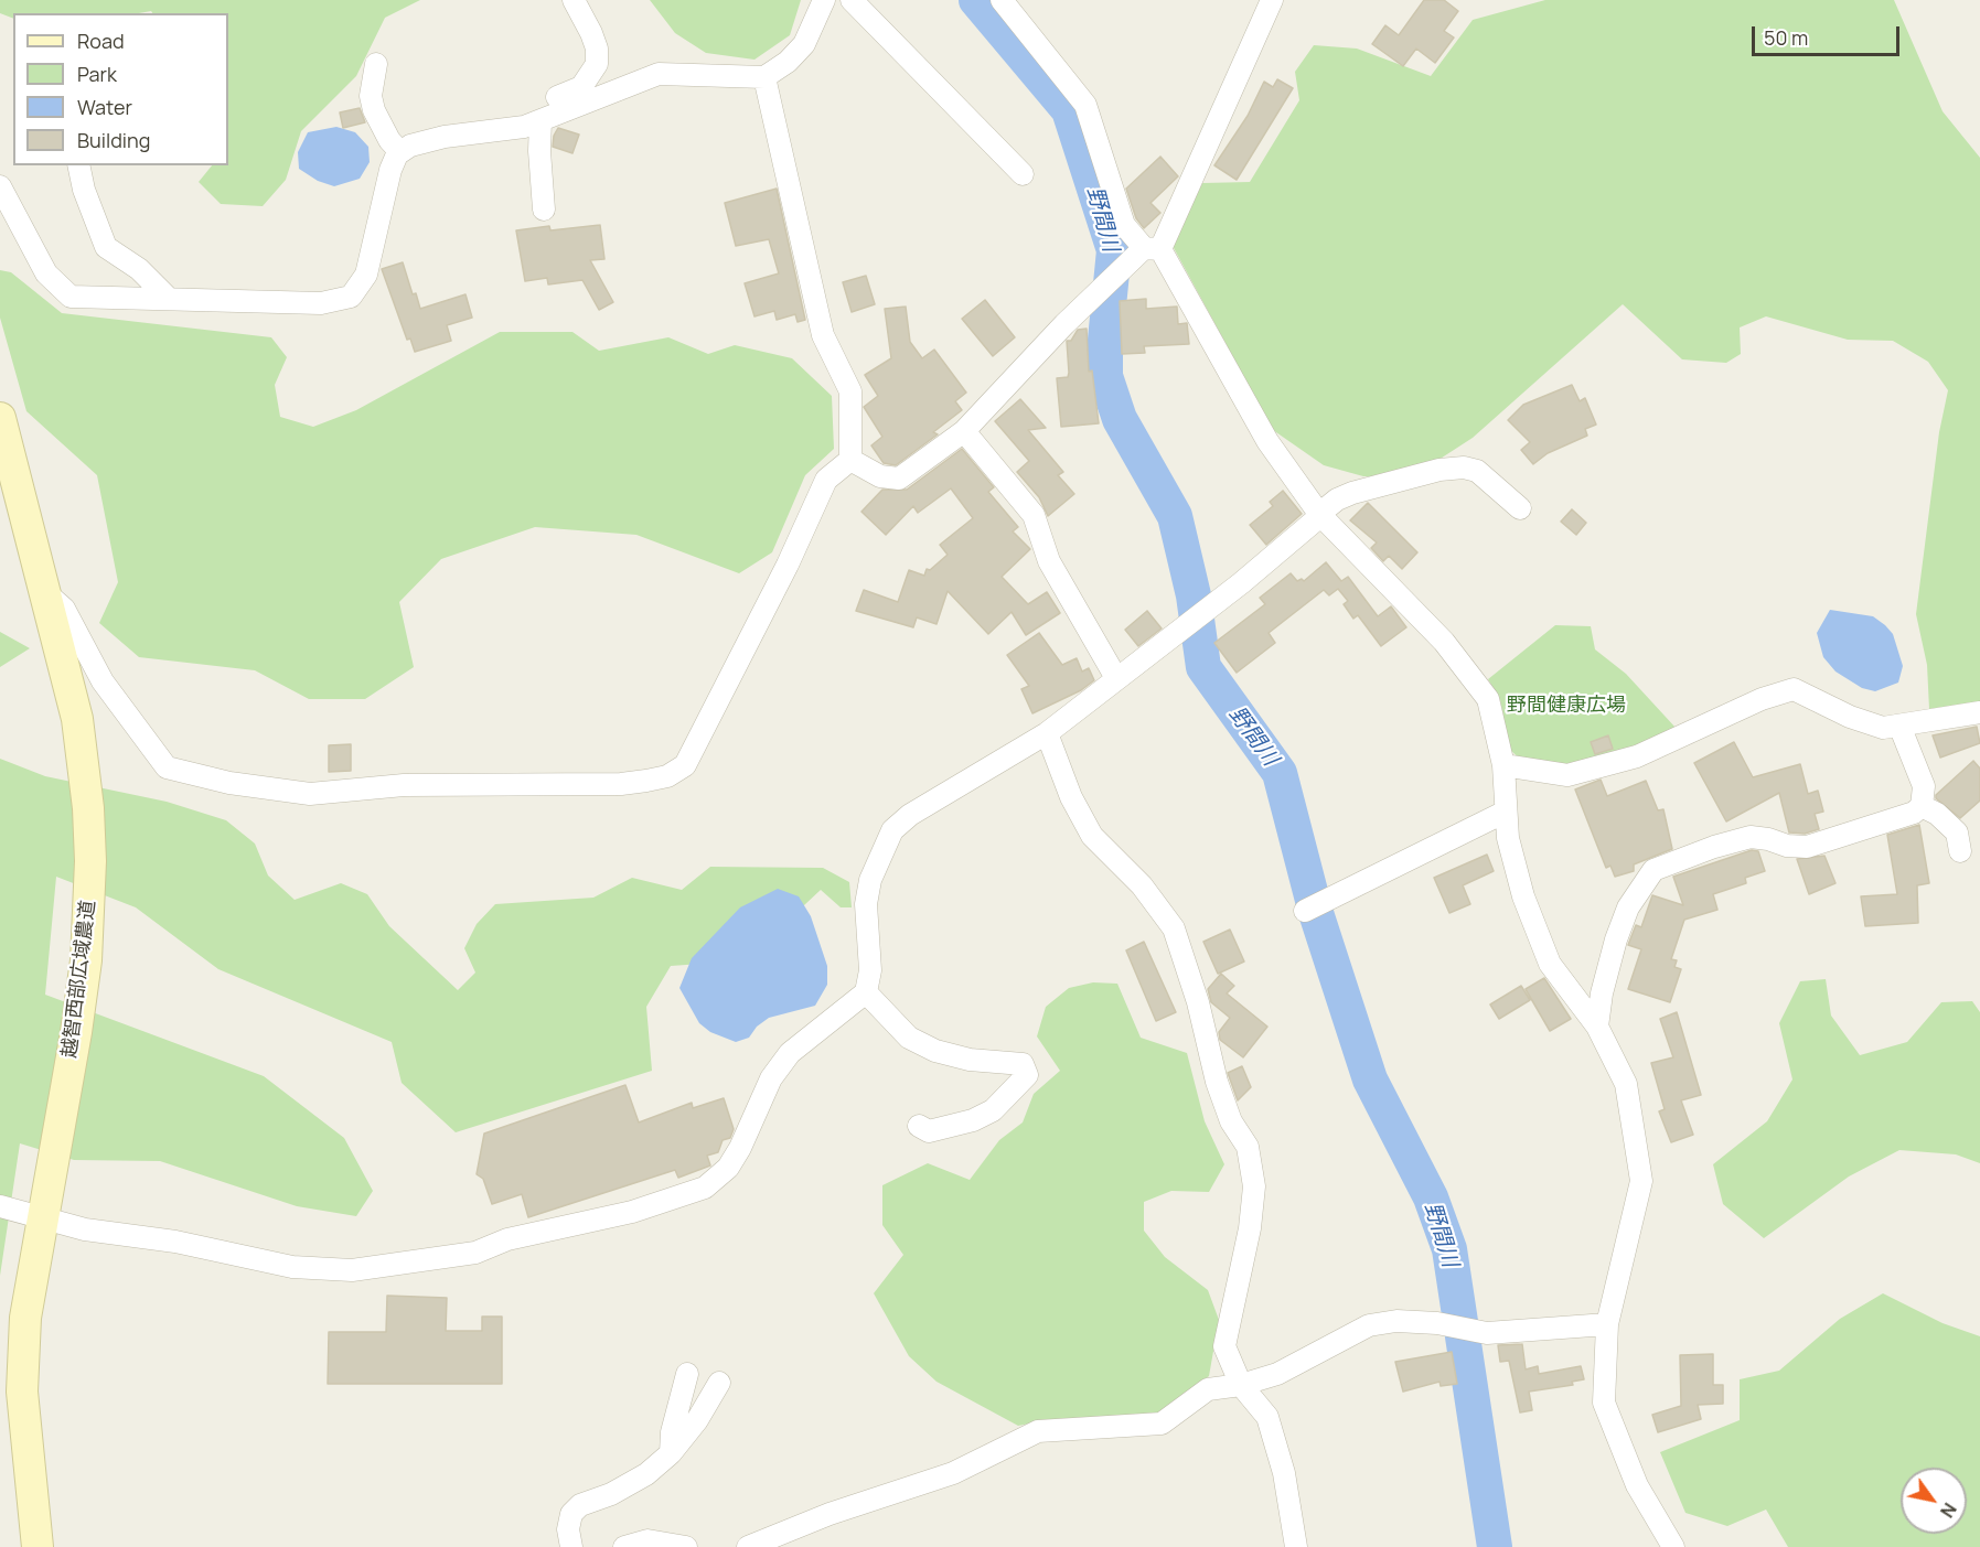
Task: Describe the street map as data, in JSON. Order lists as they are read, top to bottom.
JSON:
{
  "streets": {
    "street": ["越智西部広域農道"]
  },
  "water": ["野間川"],
  "parks": ["野間健康広場"],
  "legend": [
    "Road",
    "Park",
    "Water",
    "Building"
  ],
  "scale_bar": "50 m",
  "north": "bottom right"
}
